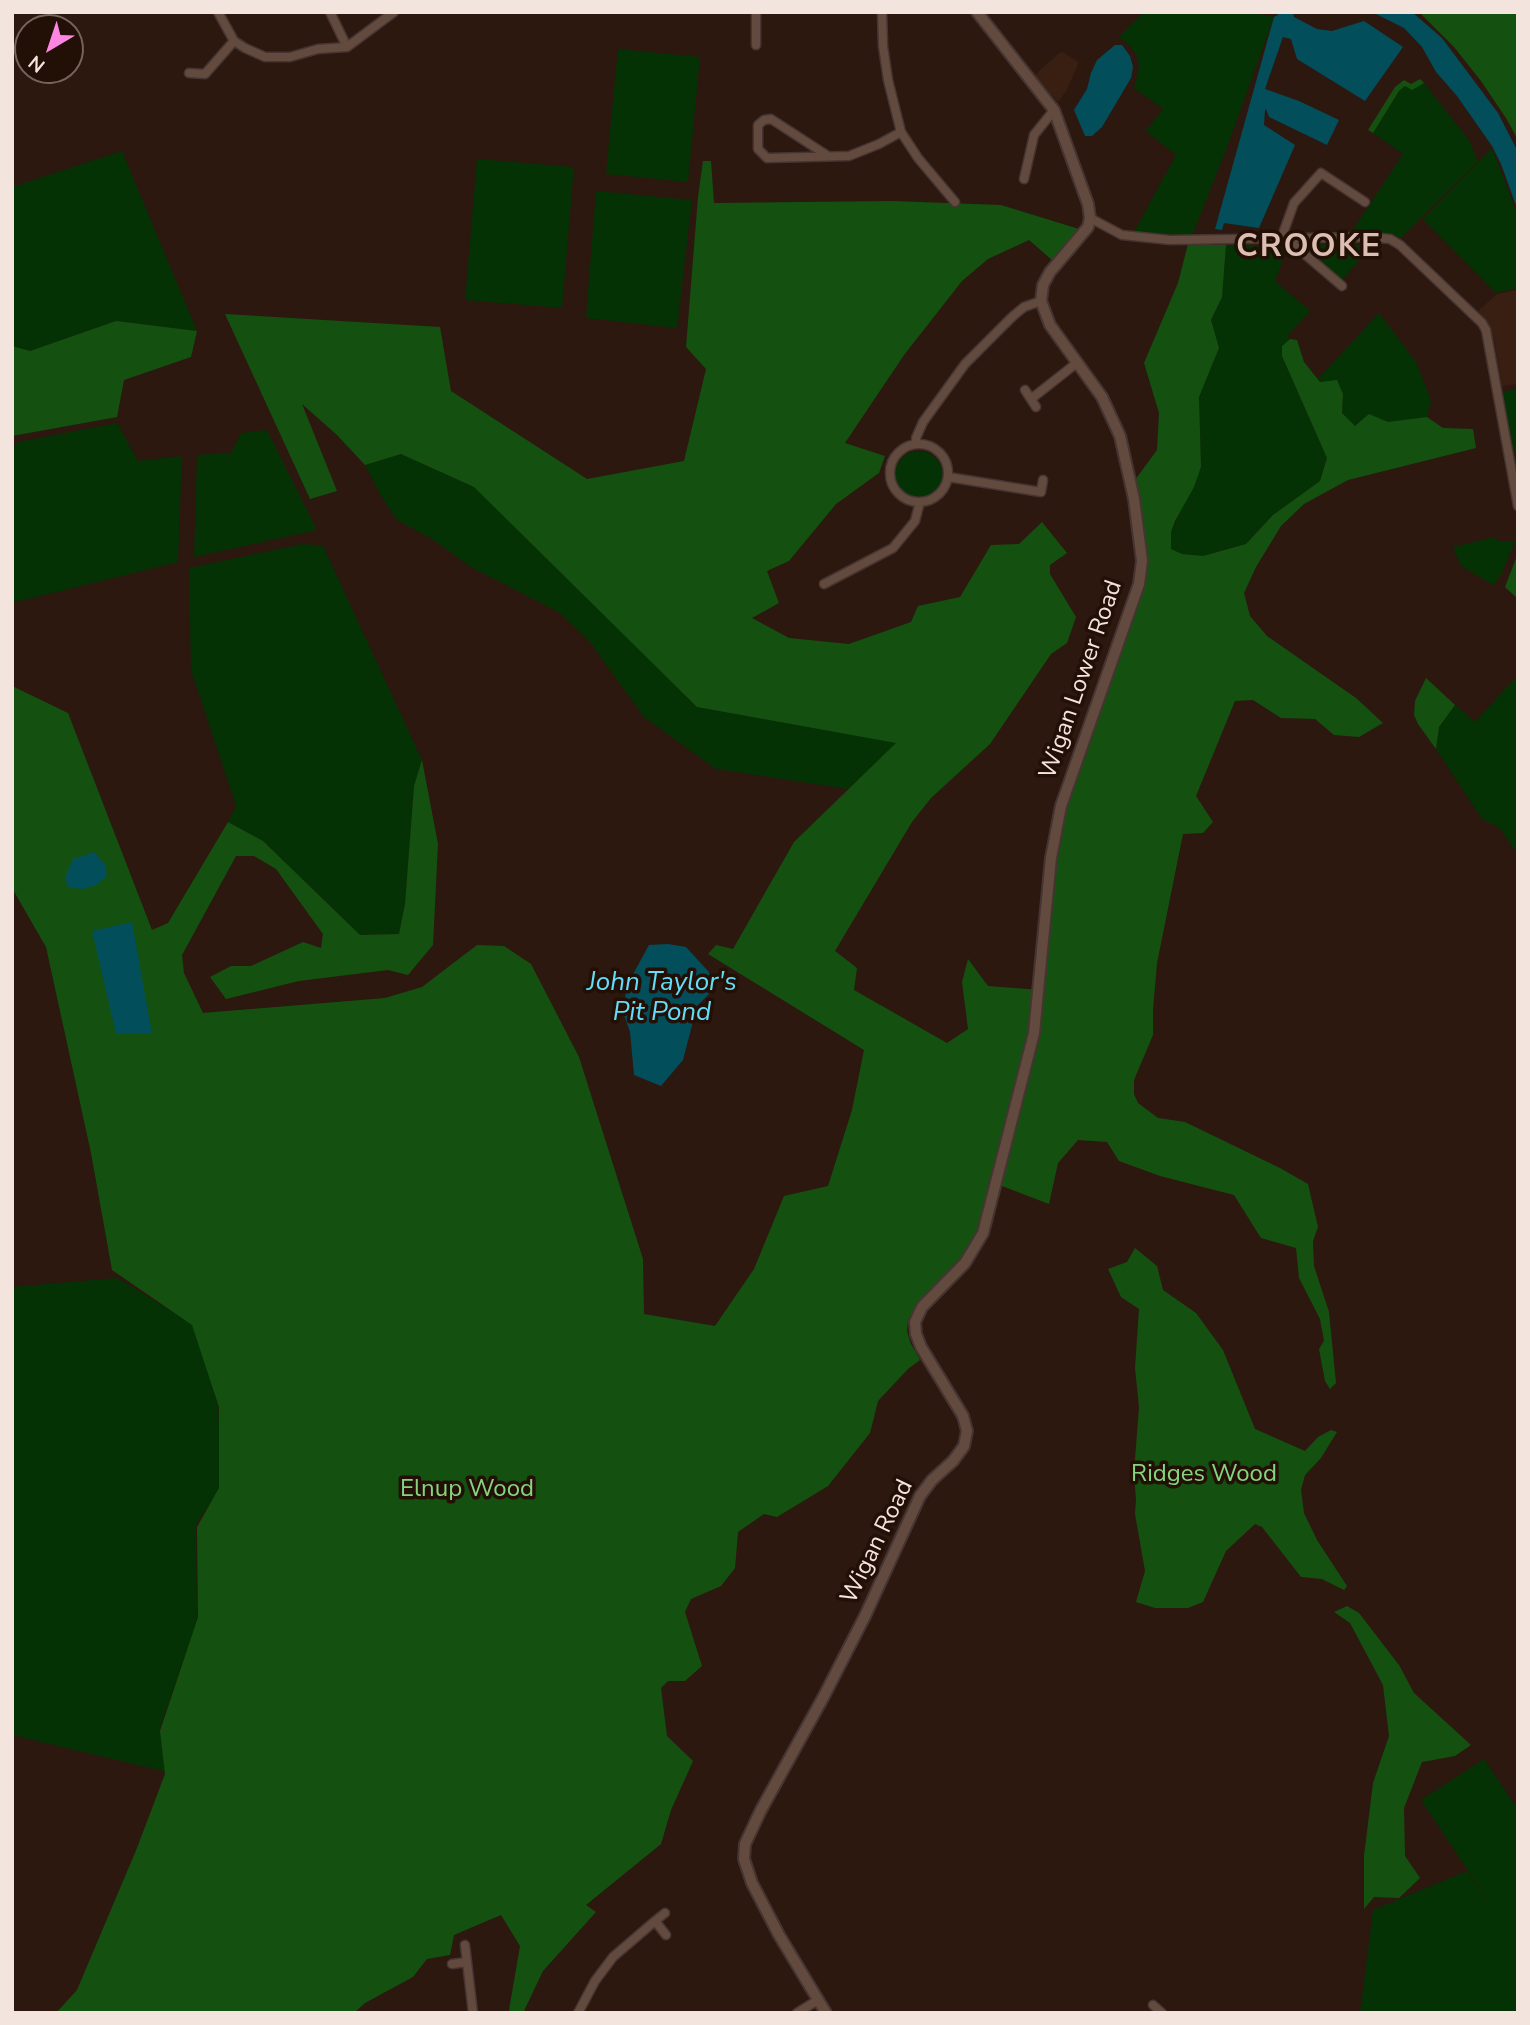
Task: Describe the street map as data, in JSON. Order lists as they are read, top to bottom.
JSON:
{
  "streets": {
    "main road": ["Wigan Lower Road", "Wigan Road"]
  },
  "crossings": [
    ["Wigan Lower Road", "Wigan Road"]
  ],
  "districts": ["CROOKE"],
  "water": ["John Taylor's Pit Pond"],
  "parks": ["Ridges Wood", "Elnup Wood"],
  "north": "bottom left"
}
